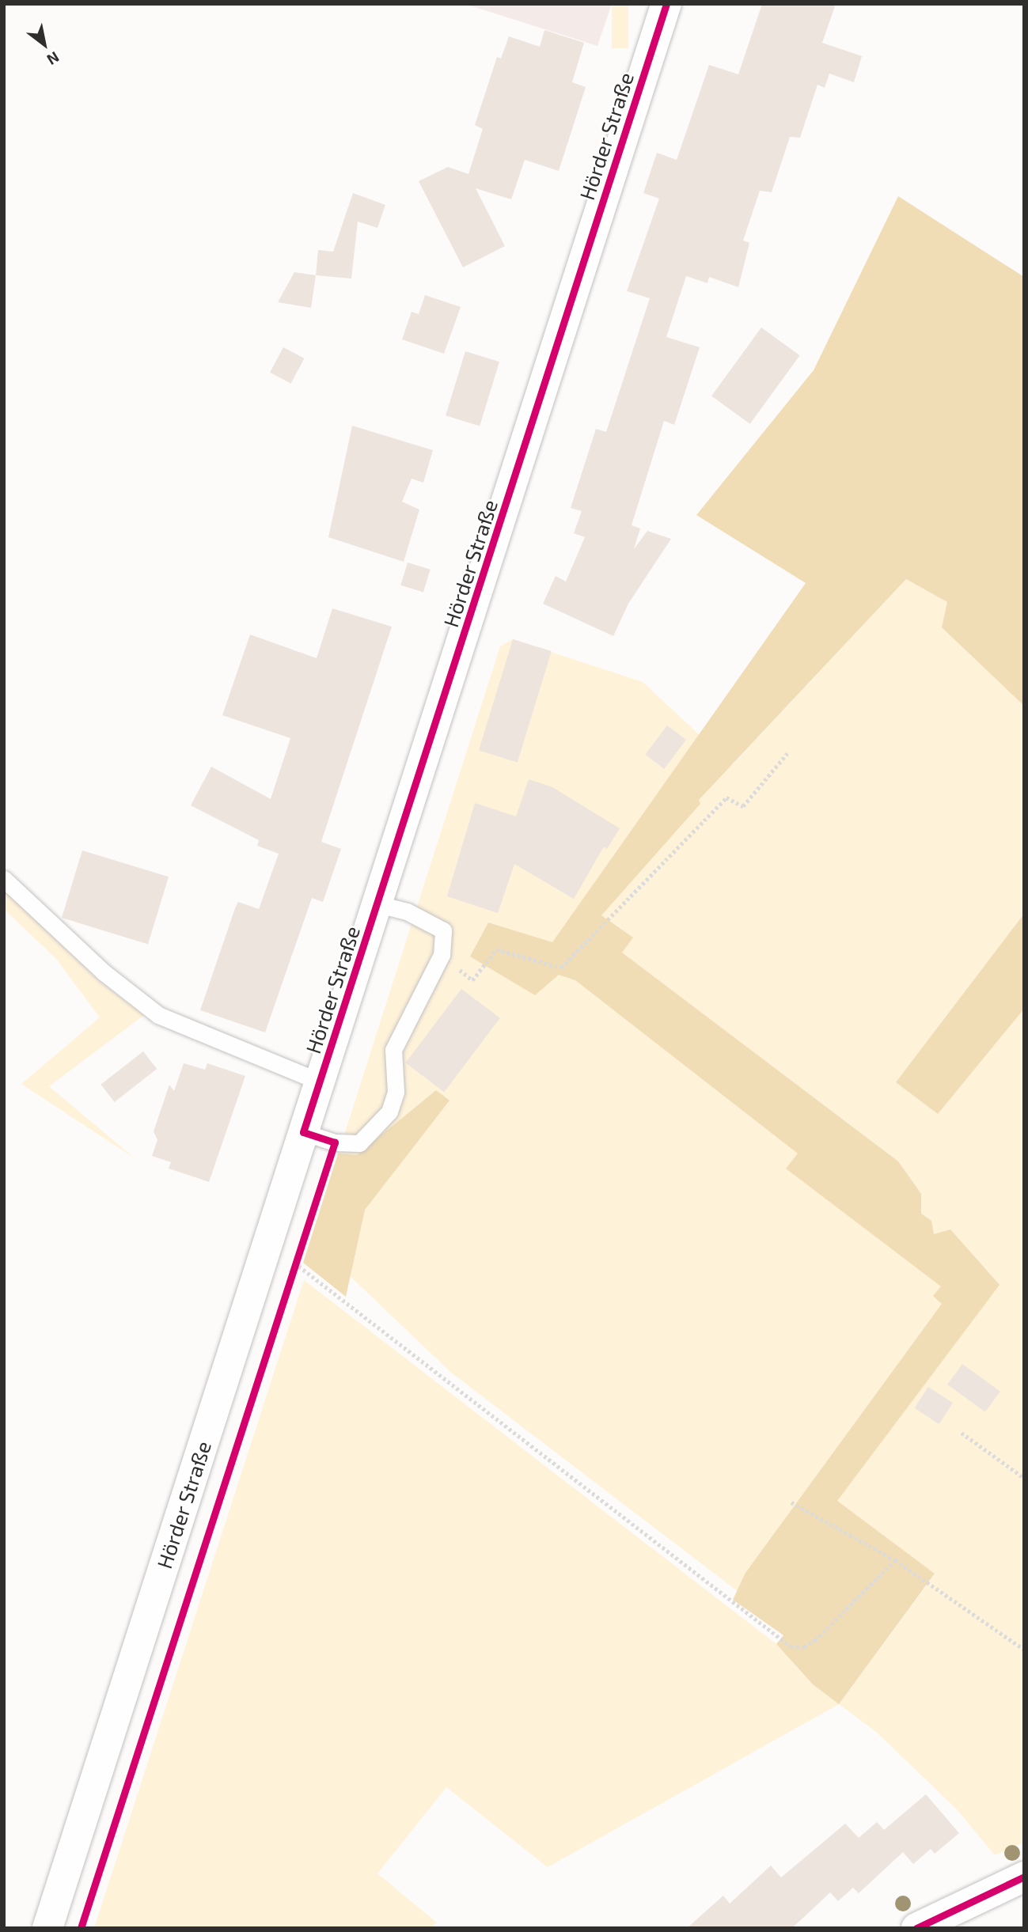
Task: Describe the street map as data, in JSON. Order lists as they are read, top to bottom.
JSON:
{
  "streets": {
    "main road": ["Hörder Straße"]
  },
  "north": "bottom right"
}
